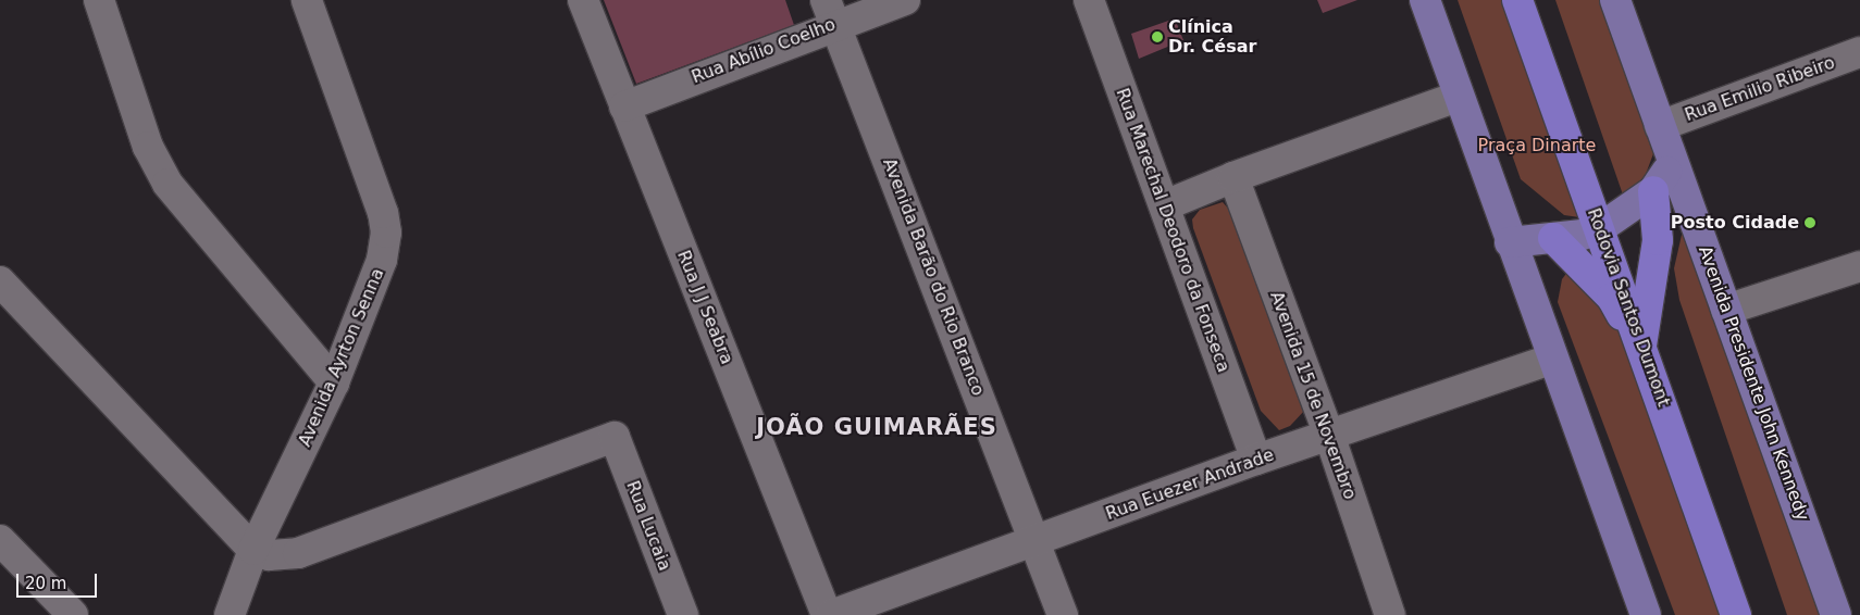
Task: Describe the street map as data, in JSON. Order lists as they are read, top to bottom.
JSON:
{
  "streets": {
    "highway": ["Rodovia Santos Dumont"],
    "main road": ["Avenida Presidente John Kennedy"],
    "street": [
      "Rua Abílio Coelho",
      "Rua Emilio Ribeiro",
      "Rua Marechal Deodoro da Fonseca",
      "Avenida Barão do Rio Branco",
      "Rua J J Seabra",
      "Avenida Ayrton Senna",
      "Avenida 15 de Novembro",
      "Rua Euezer Andrade",
      "Rua Lucaia"
    ]
  },
  "crossings": [
    ["Rua Abílio Coelho", "Avenida Barão do Rio Branco"],
    ["Rua Abílio Coelho", "Rua J J Seabra"],
    ["Rua Emilio Ribeiro", "Avenida Presidente John Kennedy"],
    ["Rua Marechal Deodoro da Fonseca", "Rua Euezer Andrade"],
    ["Avenida Barão do Rio Branco", "Rua Euezer Andrade"],
    ["Rua J J Seabra", "Rua Euezer Andrade"],
    ["Avenida Ayrton Senna", "Rua Lucaia"],
    ["Avenida 15 de Novembro", "Rua Euezer Andrade"]
  ],
  "districts": ["JOÃO GUIMARÃES"],
  "parks": ["Praça Dinarte"],
  "places": ["Clínica Dr. César", "Posto Cidade"],
  "scale_bar": "20 m"
}
